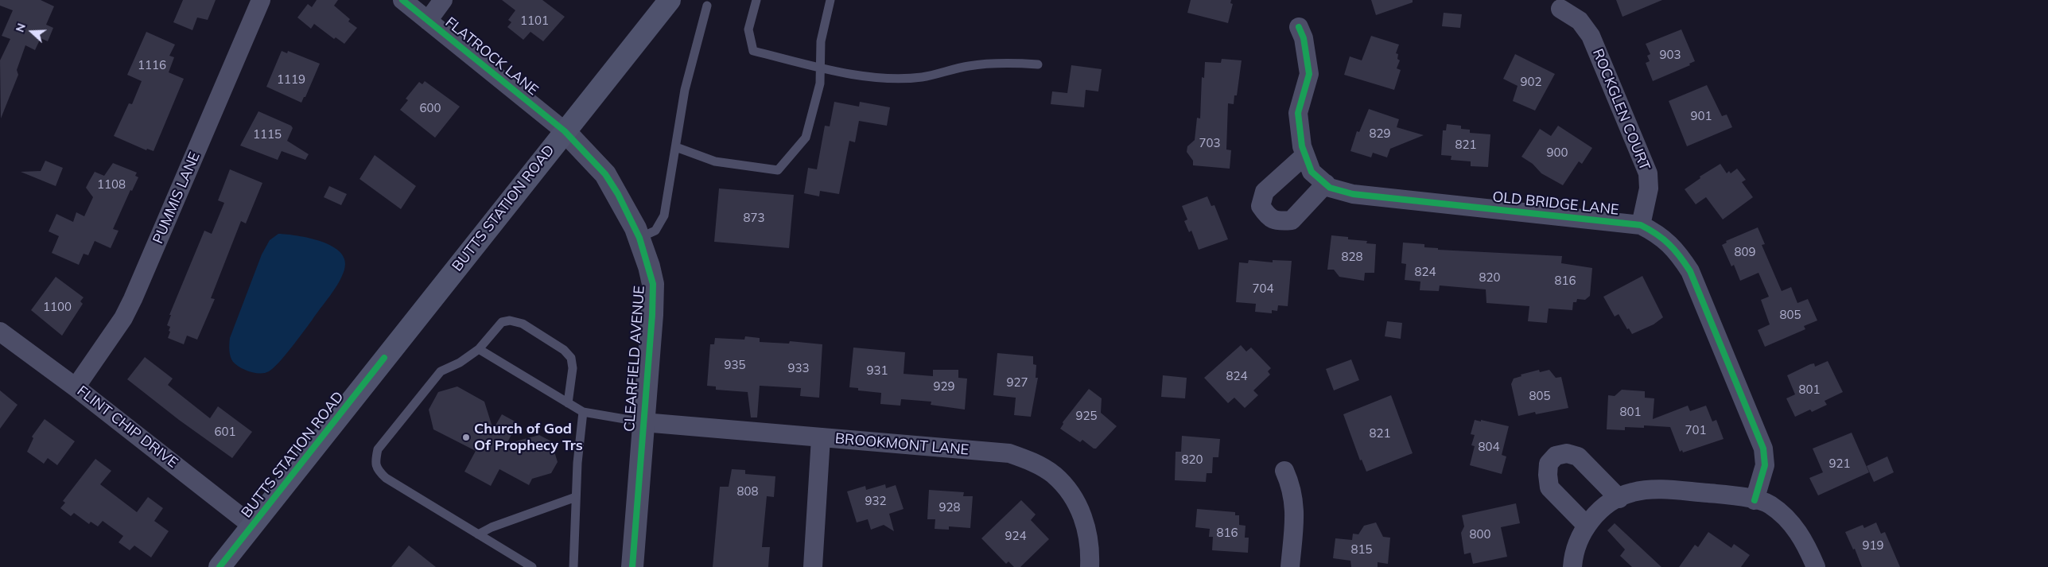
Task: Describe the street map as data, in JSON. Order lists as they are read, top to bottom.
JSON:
{
  "streets": {
    "main road": ["BUTTS STATION ROAD"],
    "street": [
      "FLATROCK LANE",
      "ROCKGLEN COURT",
      "PUMMIS LANE",
      "OLD BRIDGE LANE",
      "CLEARFIELD AVENUE",
      "FLINT CHIP DRIVE",
      "BROOKMONT LANE"
    ]
  },
  "crossings": [
    ["FLATROCK LANE", "BUTTS STATION ROAD"],
    ["FLATROCK LANE", "CLEARFIELD AVENUE"],
    ["ROCKGLEN COURT", "OLD BRIDGE LANE"],
    ["PUMMIS LANE", "FLINT CHIP DRIVE"],
    ["BUTTS STATION ROAD", "CLEARFIELD AVENUE"],
    ["BUTTS STATION ROAD", "FLINT CHIP DRIVE"],
    ["CLEARFIELD AVENUE", "BROOKMONT LANE"]
  ],
  "places": ["Church of God Of Prophecy Trs"],
  "house_numbers": [
    "1101",
    "903",
    "1116",
    "1119",
    "902",
    "600",
    "901",
    "829",
    "1115",
    "703",
    "821",
    "900",
    "1108",
    "873",
    "809",
    "828",
    "824",
    "820",
    "816",
    "704",
    "1100",
    "805",
    "935",
    "933",
    "931",
    "824",
    "927",
    "929",
    "801",
    "805",
    "801",
    "925",
    "701",
    "601",
    "821",
    "804",
    "820",
    "921",
    "808",
    "932",
    "928",
    "816",
    "800",
    "924",
    "919",
    "815"
  ],
  "north": "left"
}
